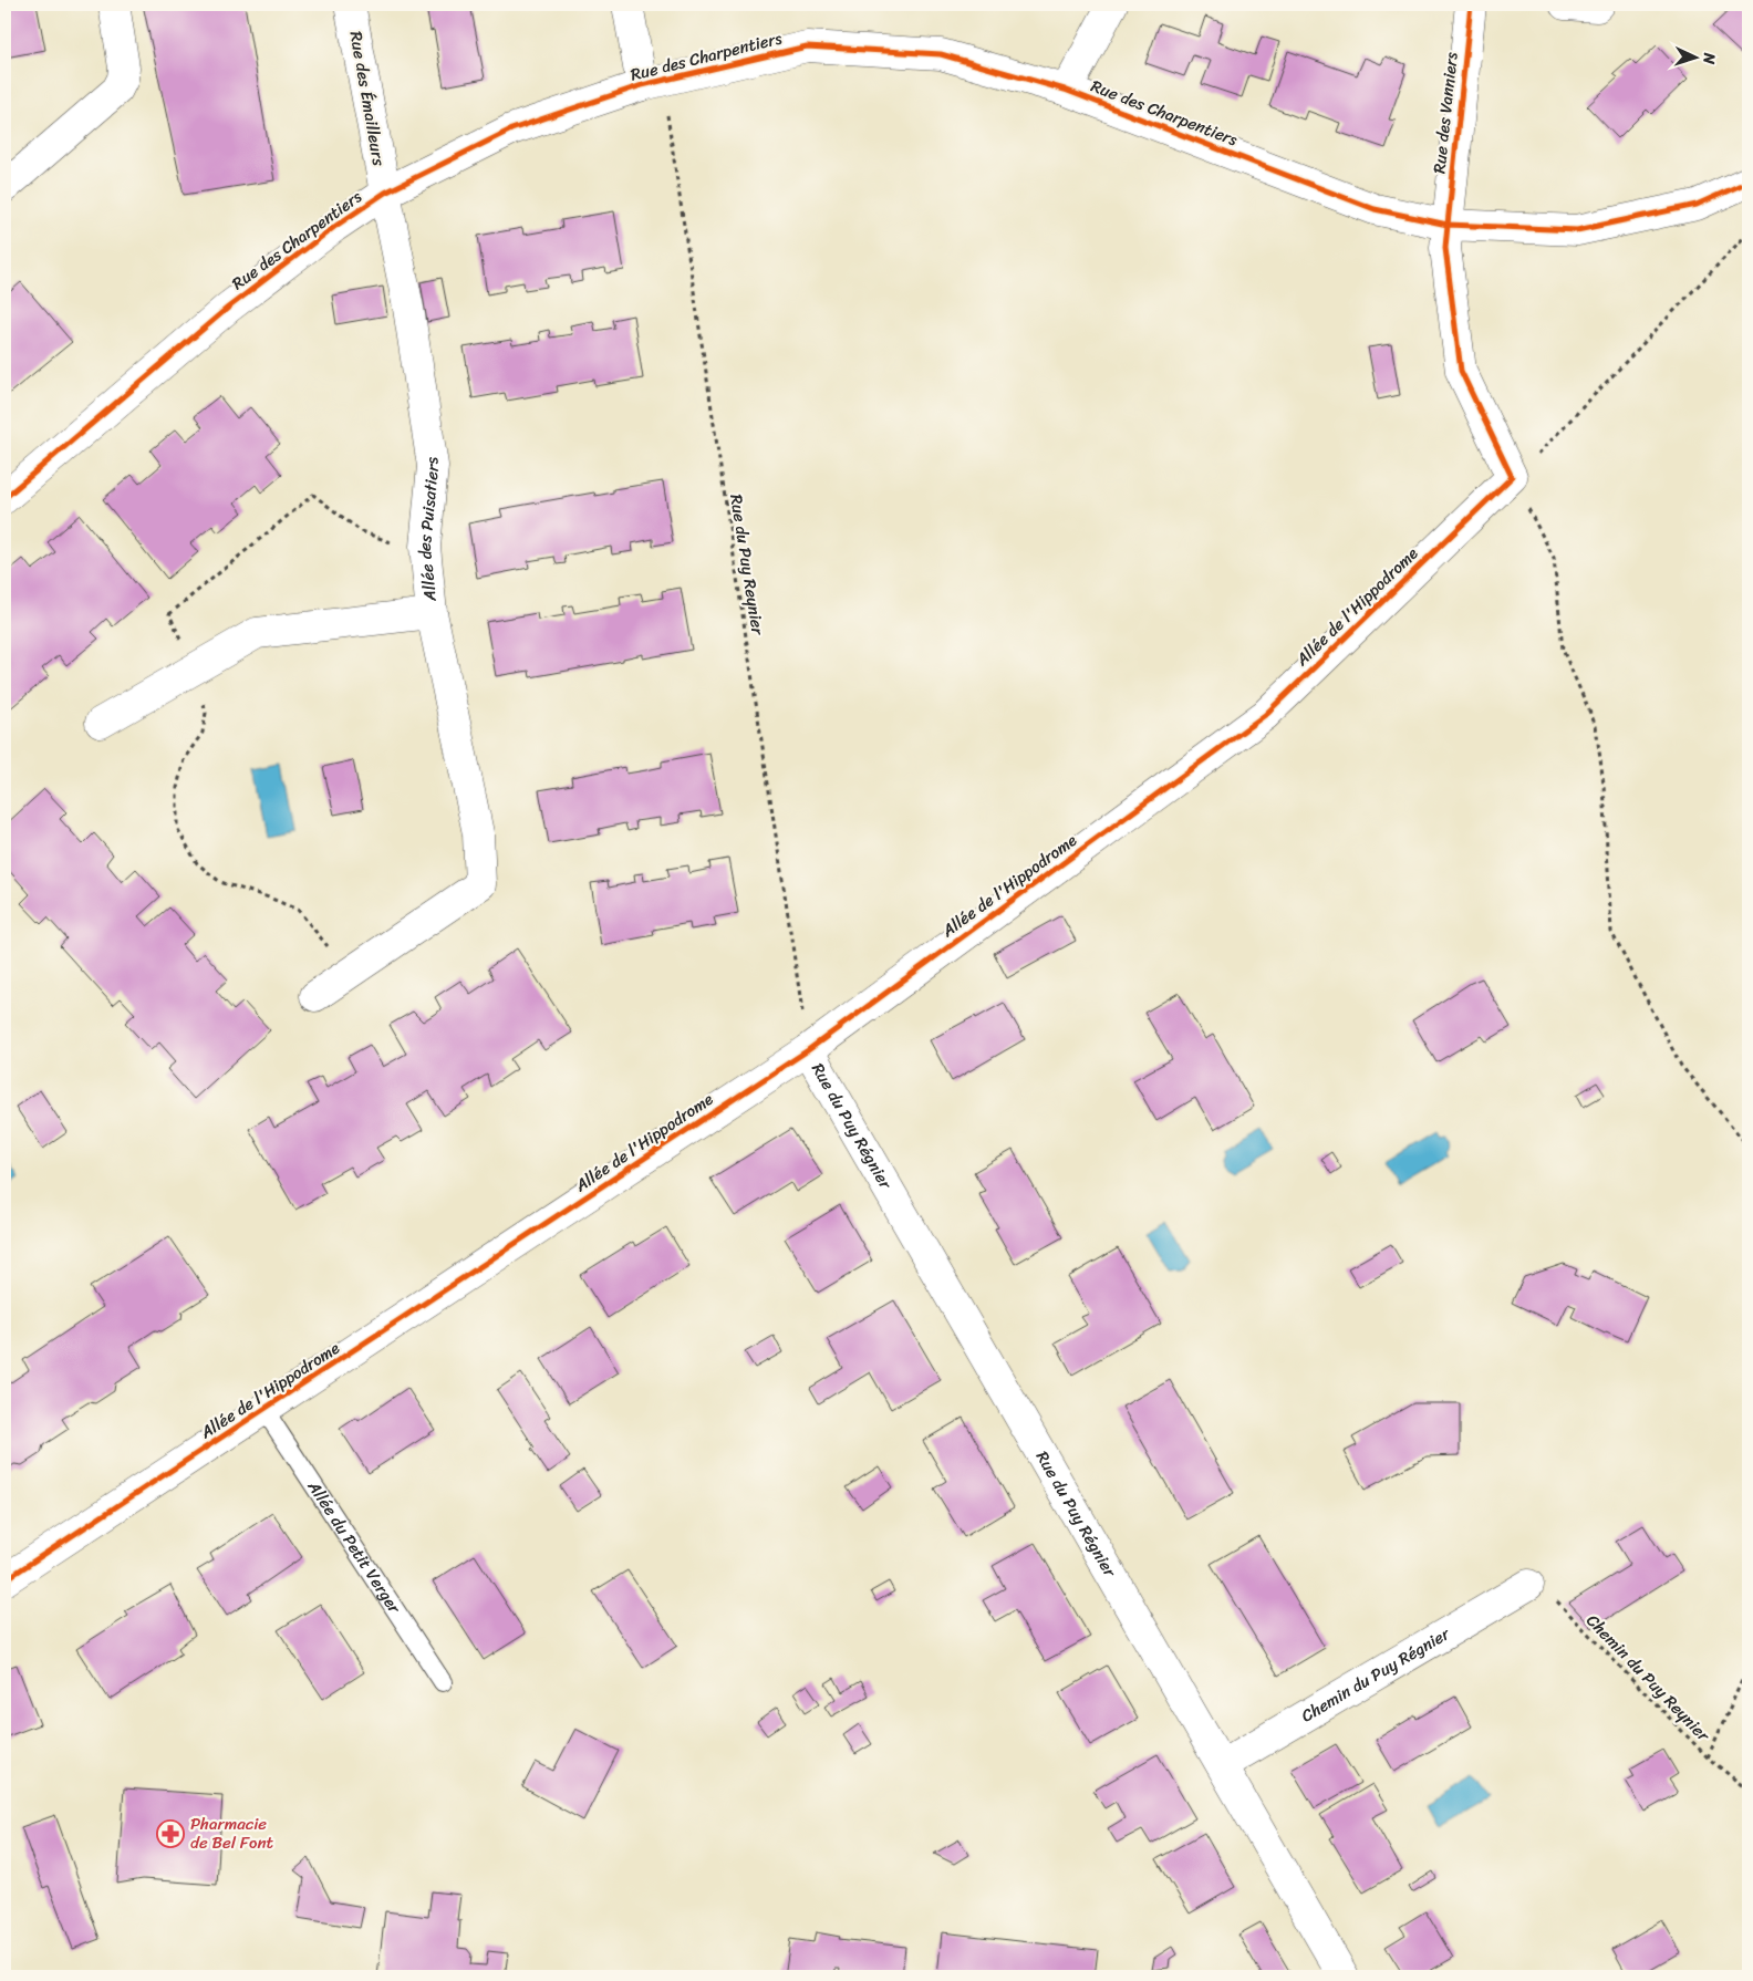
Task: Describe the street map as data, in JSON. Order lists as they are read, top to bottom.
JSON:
{
  "streets": {
    "street": [
      "Rue des Charpentiers",
      "Rue des Émailleurs",
      "Rue des Vanniers",
      "Allée des Puisatiers",
      "Allée de l'Hippodrome",
      "Rue du Puy Régnier",
      "Chemin du Puy Régnier"
    ],
    "lane": ["Allée du Petit Verger"],
    "path": ["Rue du Puy Reynier", "Chemin du Puy Reynier"]
  },
  "crossings": [
    ["Rue des Charpentiers", "Rue des Émailleurs"],
    ["Rue des Charpentiers", "Rue des Vanniers"],
    ["Rue des Charpentiers", "Allée des Puisatiers"],
    ["Rue des Charpentiers", "Rue du Puy Reynier"],
    ["Rue des Émailleurs", "Allée des Puisatiers"],
    ["Rue du Puy Reynier", "Allée de l'Hippodrome"],
    ["Rue du Puy Reynier", "Rue du Puy Régnier"],
    ["Allée de l'Hippodrome", "Rue du Puy Régnier"],
    ["Allée de l'Hippodrome", "Allée du Petit Verger"],
    ["Rue du Puy Régnier", "Chemin du Puy Régnier"],
    ["Chemin du Puy Régnier", "Chemin du Puy Reynier"]
  ],
  "places": {
    "pharmacy": ["Pharmacie de Bel Font"]
  },
  "north": "right"
}
